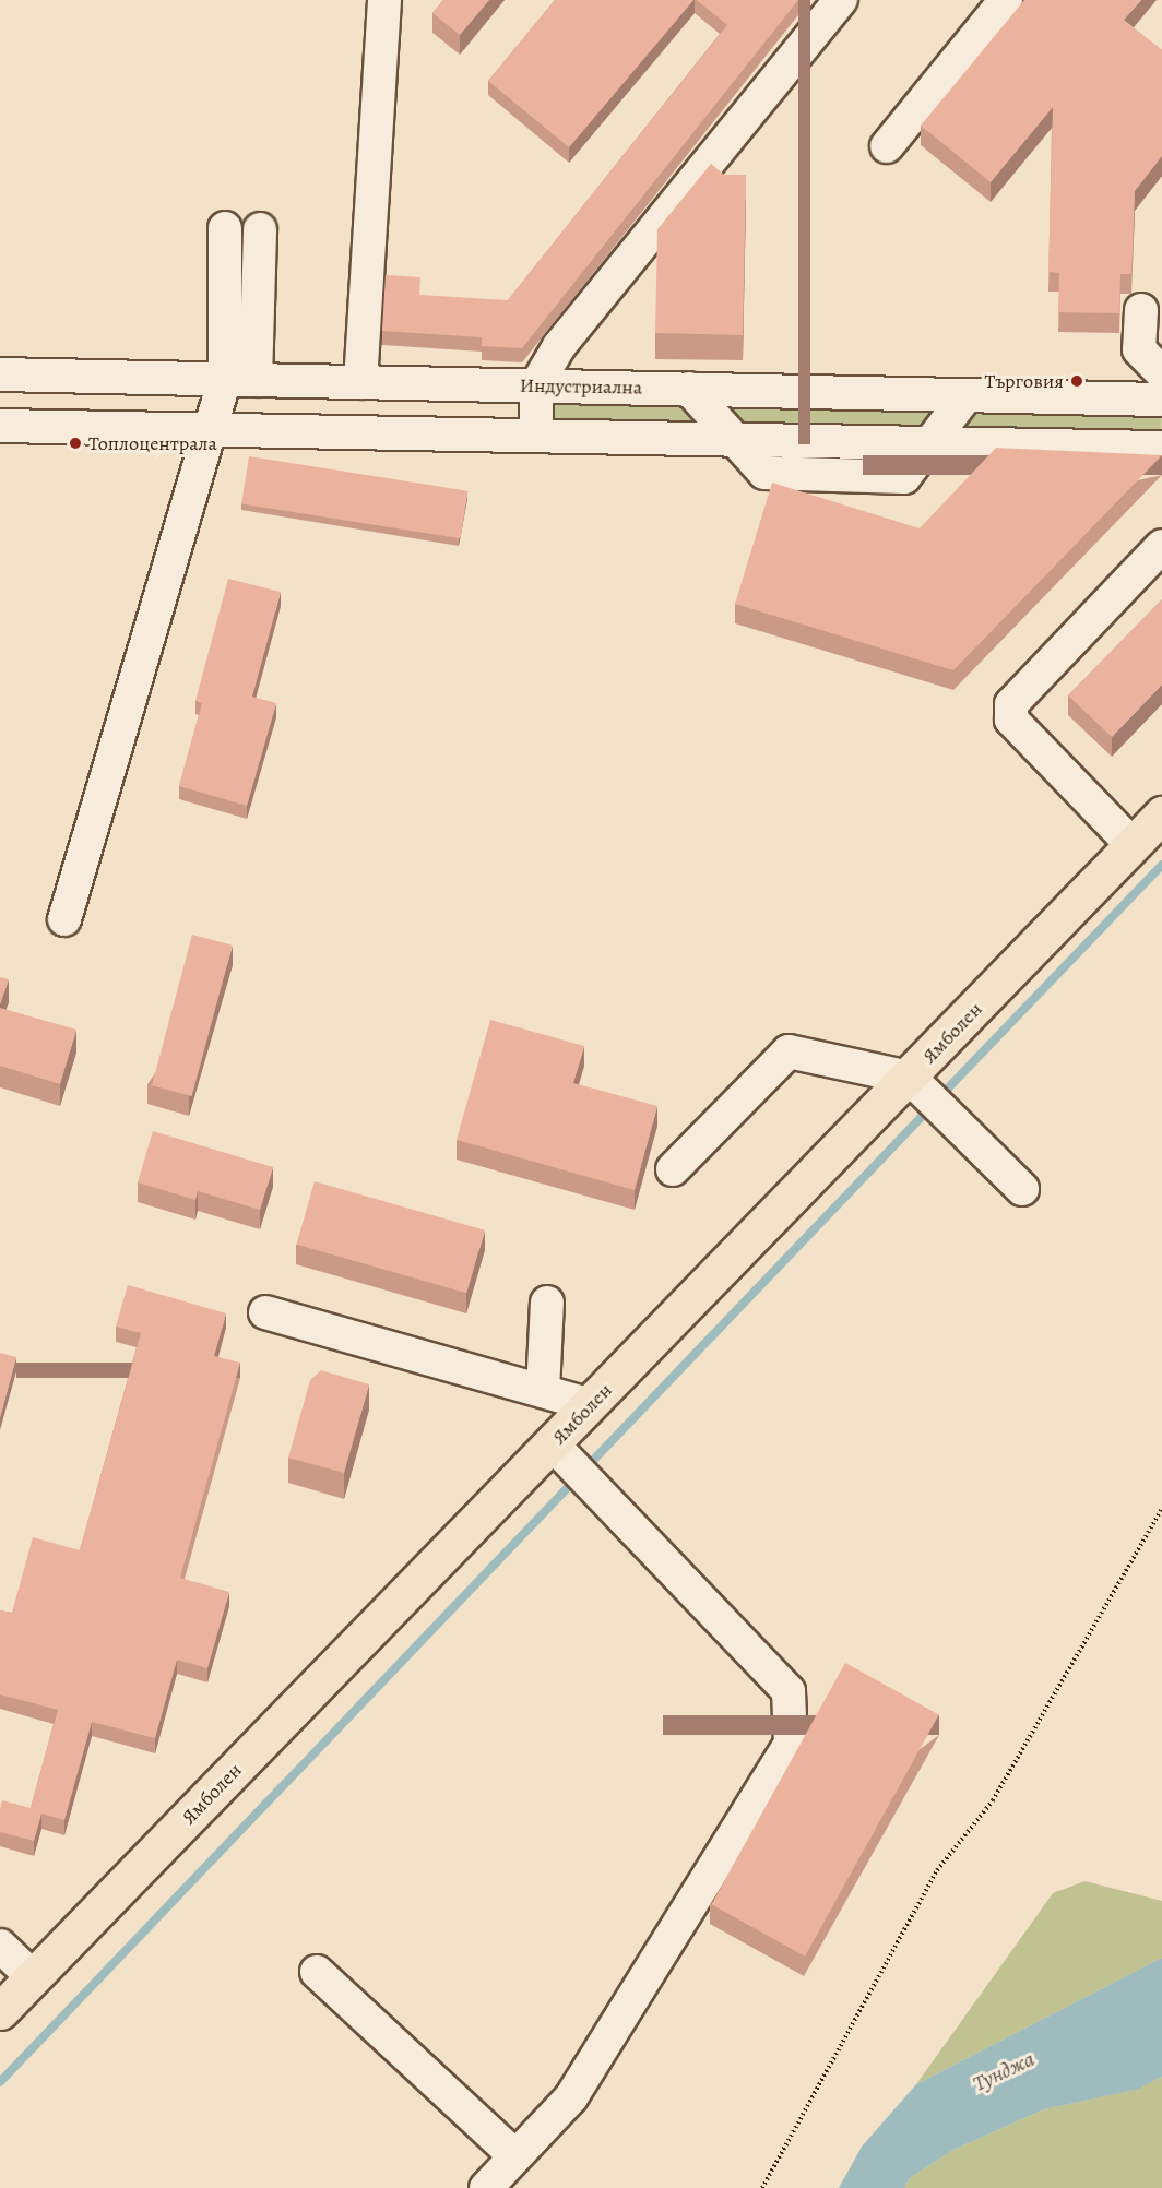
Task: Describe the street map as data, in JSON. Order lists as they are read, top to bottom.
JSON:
{
  "streets": {
    "main road": ["Ямболен"],
    "street": ["Индустриална"]
  },
  "water": ["Тунджа"],
  "places": ["Търговия", "Топлоцентрала"]
}
